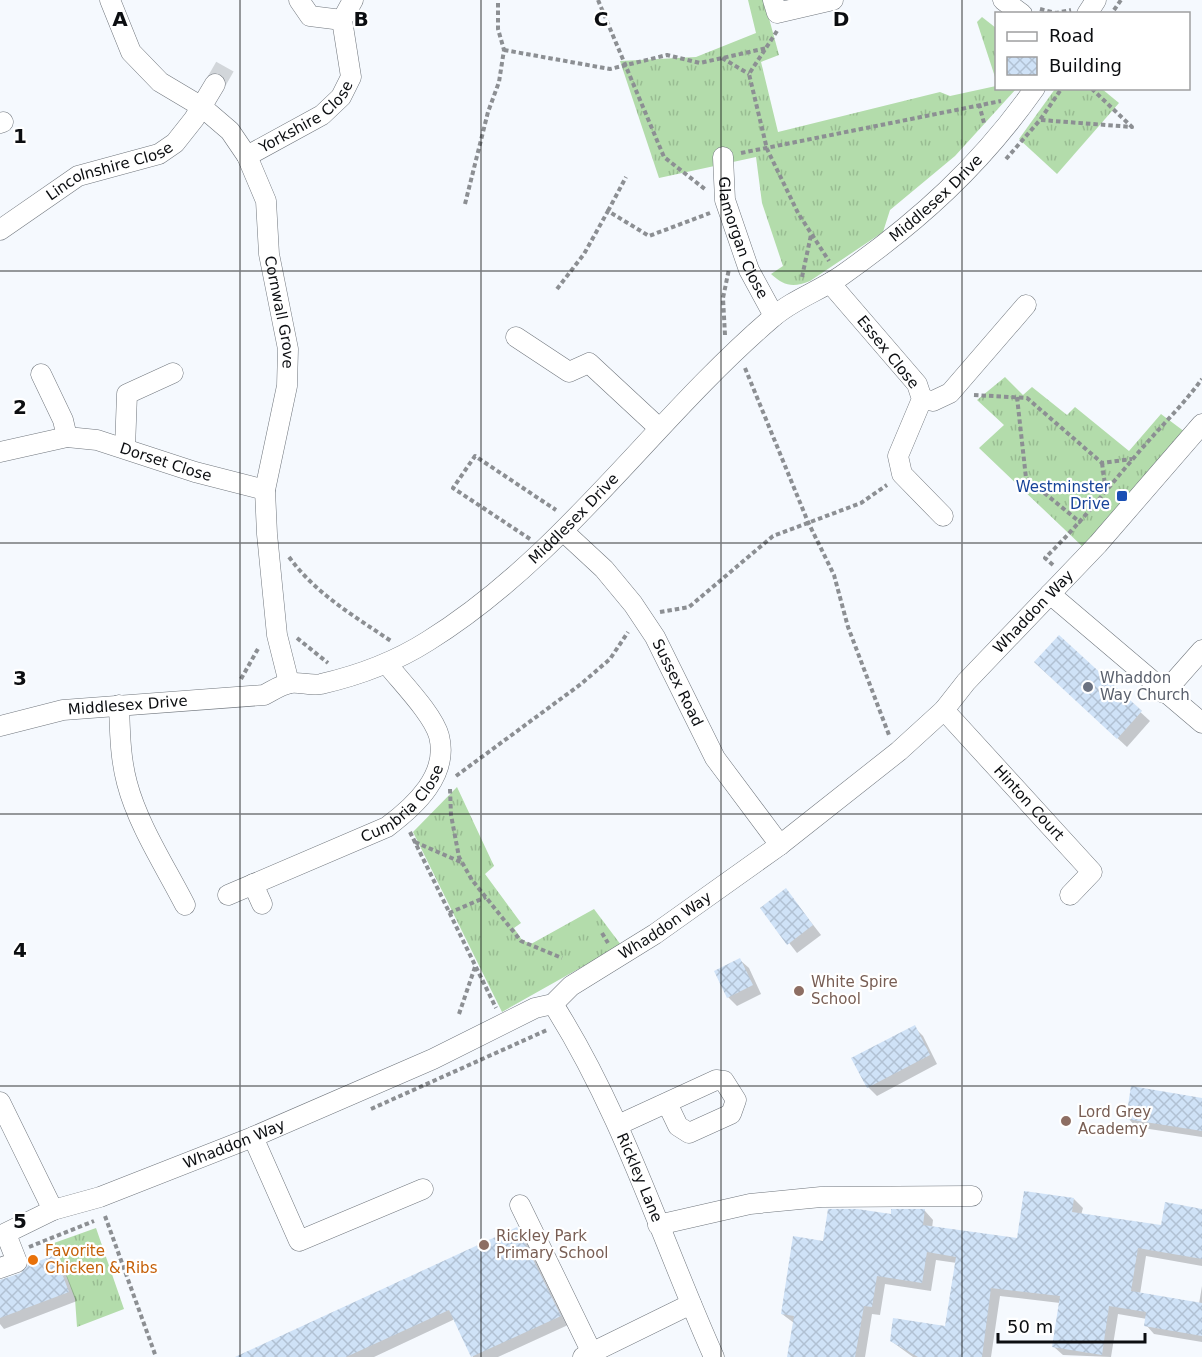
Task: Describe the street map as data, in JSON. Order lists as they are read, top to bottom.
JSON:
{
  "streets": {
    "street": [
      "Yorkshire Close",
      "Lincolnshire Close",
      "Middlesex Drive",
      "Glamorgan Close",
      "Cornwall Grove",
      "Essex Close",
      "Dorset Close",
      "Whaddon Way",
      "Sussex Road",
      "Cumbria Close",
      "Hinton Court",
      "Rickley Lane"
    ]
  },
  "crossings": [
    ["Yorkshire Close", "Cornwall Grove"],
    ["Lincolnshire Close", "Cornwall Grove"],
    ["Middlesex Drive", "Glamorgan Close"],
    ["Middlesex Drive", "Cornwall Grove"],
    ["Middlesex Drive", "Essex Close"],
    ["Middlesex Drive", "Sussex Road"],
    ["Middlesex Drive", "Cumbria Close"],
    ["Cornwall Grove", "Dorset Close"],
    ["Whaddon Way", "Sussex Road"],
    ["Whaddon Way", "Hinton Court"],
    ["Whaddon Way", "Rickley Lane"]
  ],
  "places": {
    "transit": ["Westminster Drive"],
    "other": [
      "Whaddon Way Church",
      "White Spire School",
      "Lord Grey Academy",
      "Rickley Park Primary School",
      "Favorite Chicken & Ribs"
    ]
  },
  "legend": ["Road", "Building"],
  "scale_bar": "50 m",
  "grid": {
    "columns": [
      "A",
      "B",
      "C",
      "D"
    ],
    "rows": [
      "1",
      "2",
      "3",
      "4",
      "5"
    ]
  }
}
